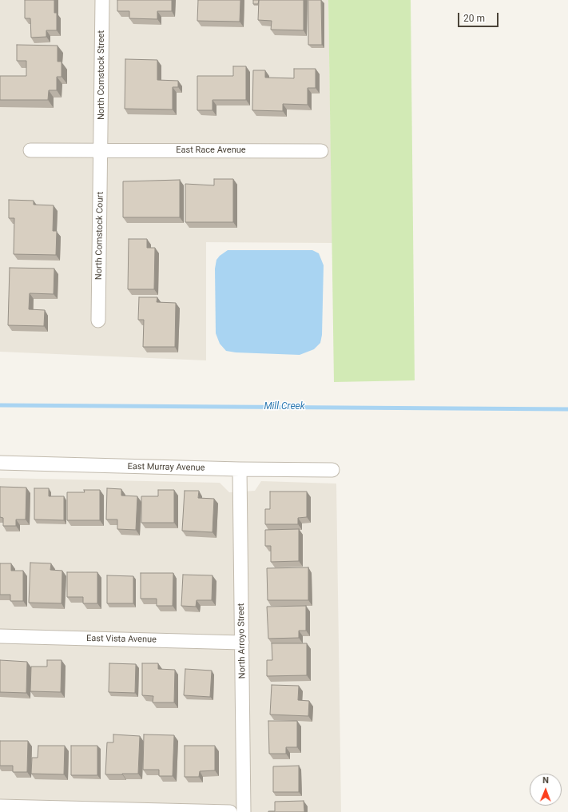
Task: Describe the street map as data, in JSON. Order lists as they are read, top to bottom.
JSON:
{
  "streets": {
    "street": [
      "North Comstock Street",
      "East Race Avenue",
      "North Comstock Court",
      "East Murray Avenue",
      "East Vista Avenue",
      "North Arroyo Street"
    ]
  },
  "crossings": [
    ["North Comstock Street", "East Race Avenue"],
    ["North Comstock Street", "North Comstock Court"],
    ["East Race Avenue", "North Comstock Court"],
    ["East Murray Avenue", "North Arroyo Street"],
    ["East Vista Avenue", "North Arroyo Street"]
  ],
  "water": ["Mill Creek"],
  "scale_bar": "20 m",
  "north": "top"
}
